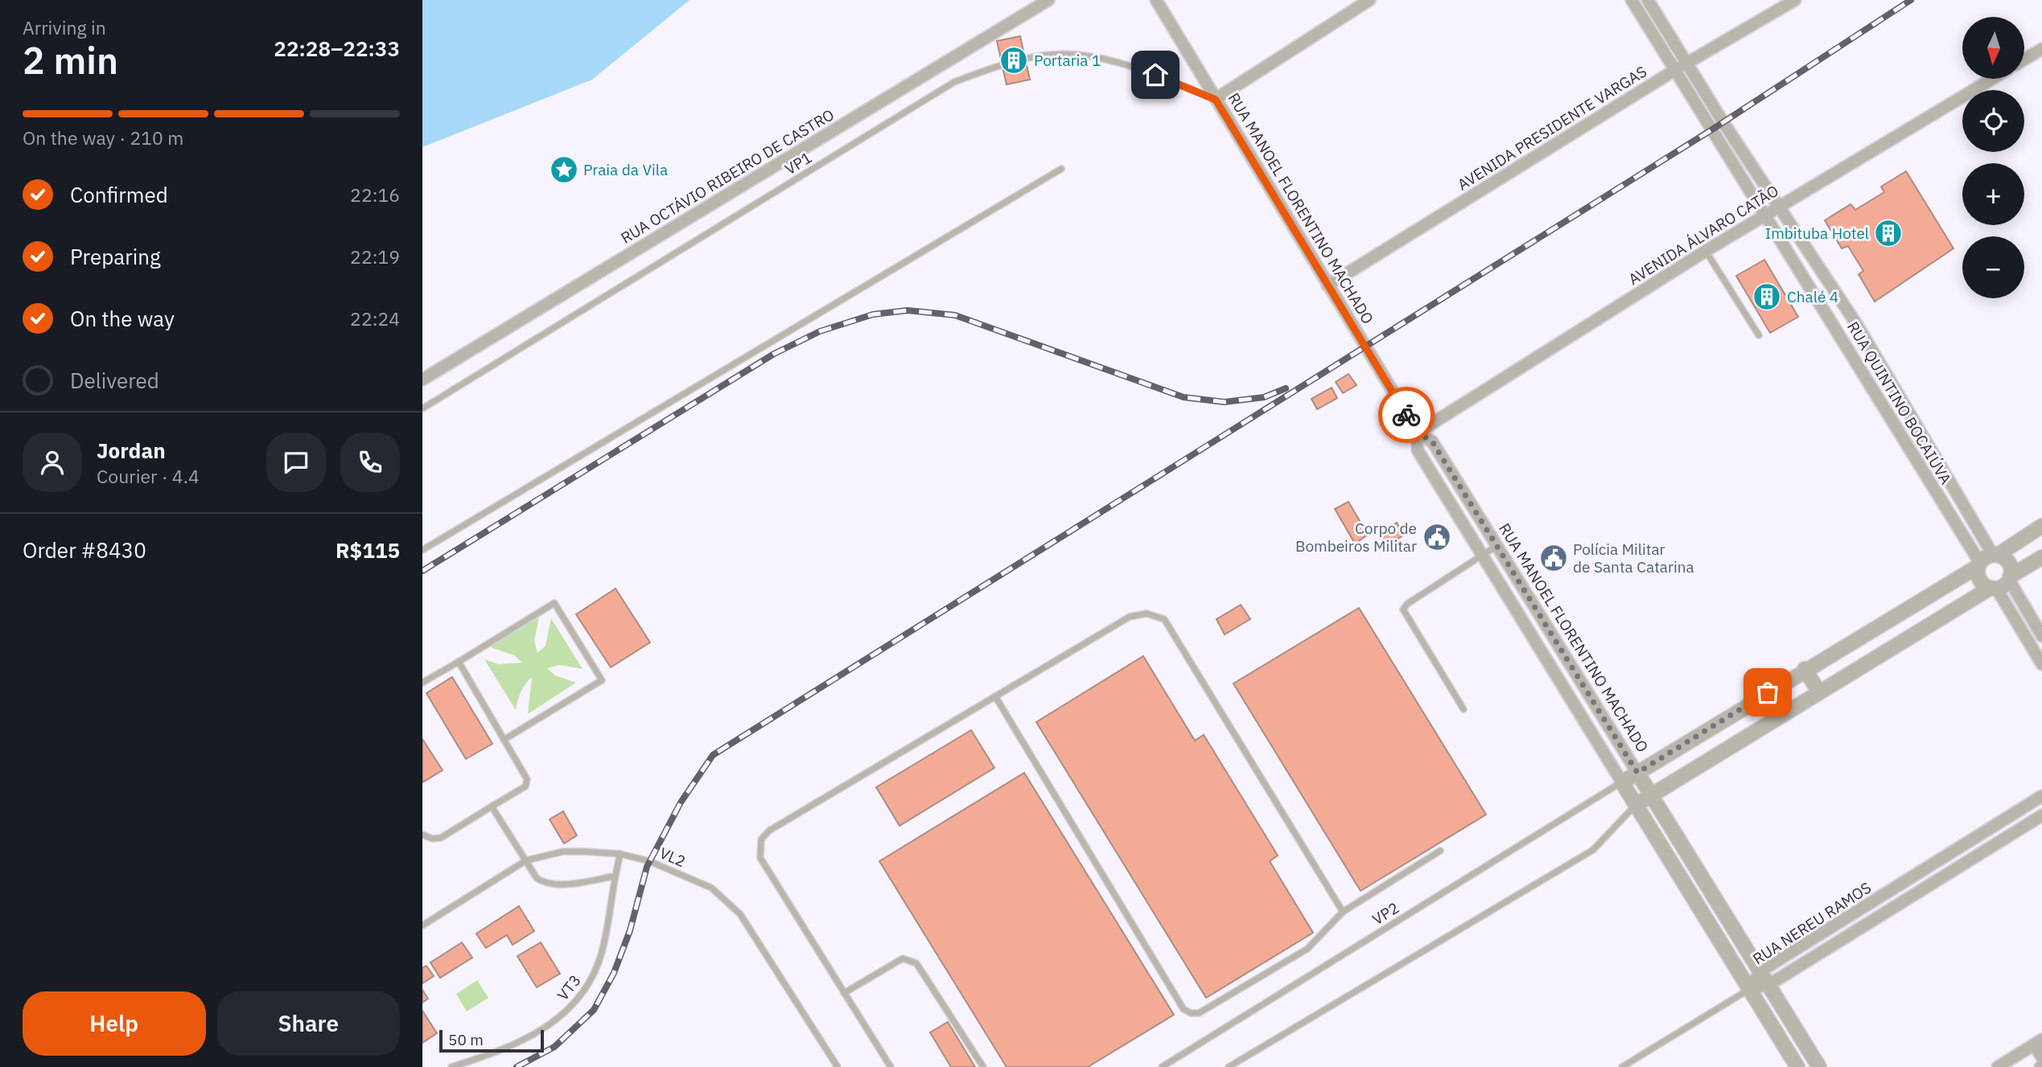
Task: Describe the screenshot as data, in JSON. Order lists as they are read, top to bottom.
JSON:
{
  "streets": {
    "street": [
      "AVENIDA PRESIDENTE VARGAS",
      "RUA OCTÁVIO RIBEIRO DE CASTRO",
      "RUA MANOEL FLORENTINO MACHADO",
      "AVENIDA ÁLVARO CATÃO",
      "RUA QUINTINO BOCAIÚVA",
      "RUA NEREU RAMOS"
    ],
    "lane": [
      "VP1",
      "VL2",
      "VP2",
      "VT3"
    ]
  },
  "crossings": [
    ["AVENIDA PRESIDENTE VARGAS", "RUA MANOEL FLORENTINO MACHADO"],
    ["AVENIDA PRESIDENTE VARGAS", "RUA QUINTINO BOCAIÚVA"],
    ["VP1", "RUA MANOEL FLORENTINO MACHADO"],
    ["RUA MANOEL FLORENTINO MACHADO", "AVENIDA ÁLVARO CATÃO"],
    ["RUA MANOEL FLORENTINO MACHADO", "VP2"],
    ["RUA MANOEL FLORENTINO MACHADO", "RUA NEREU RAMOS"],
    ["AVENIDA ÁLVARO CATÃO", "RUA QUINTINO BOCAIÚVA"],
    ["VL2", "VT3"]
  ],
  "places": {
    "building": ["Portaria 1", "Imbituba Hotel", "Chalé 4"],
    "place": ["Praia da Vila"],
    "public building": ["Corpo de Bombeiros Militar", "Polícia Militar de Santa Catarina"]
  },
  "scale_bar": "50 m",
  "north": "bottom",
  "page": {
    "heading": ["2 min", "Arriving in", "22:28–22:33"],
    "panel": [
      "Jordan",
      "Courier · 4.4",
      "Order #8430",
      "R$115"
    ],
    "map_buttons": ["+", "−"],
    "bar": "On the way · 210 m",
    "list": [
      ["Confirmed", "22:16"],
      ["Preparing", "22:19"],
      ["On the way", "22:24"],
      "Delivered"
    ],
    "buttons": ["Help", "Share"],
    "scale": "50 m"
  }
}
